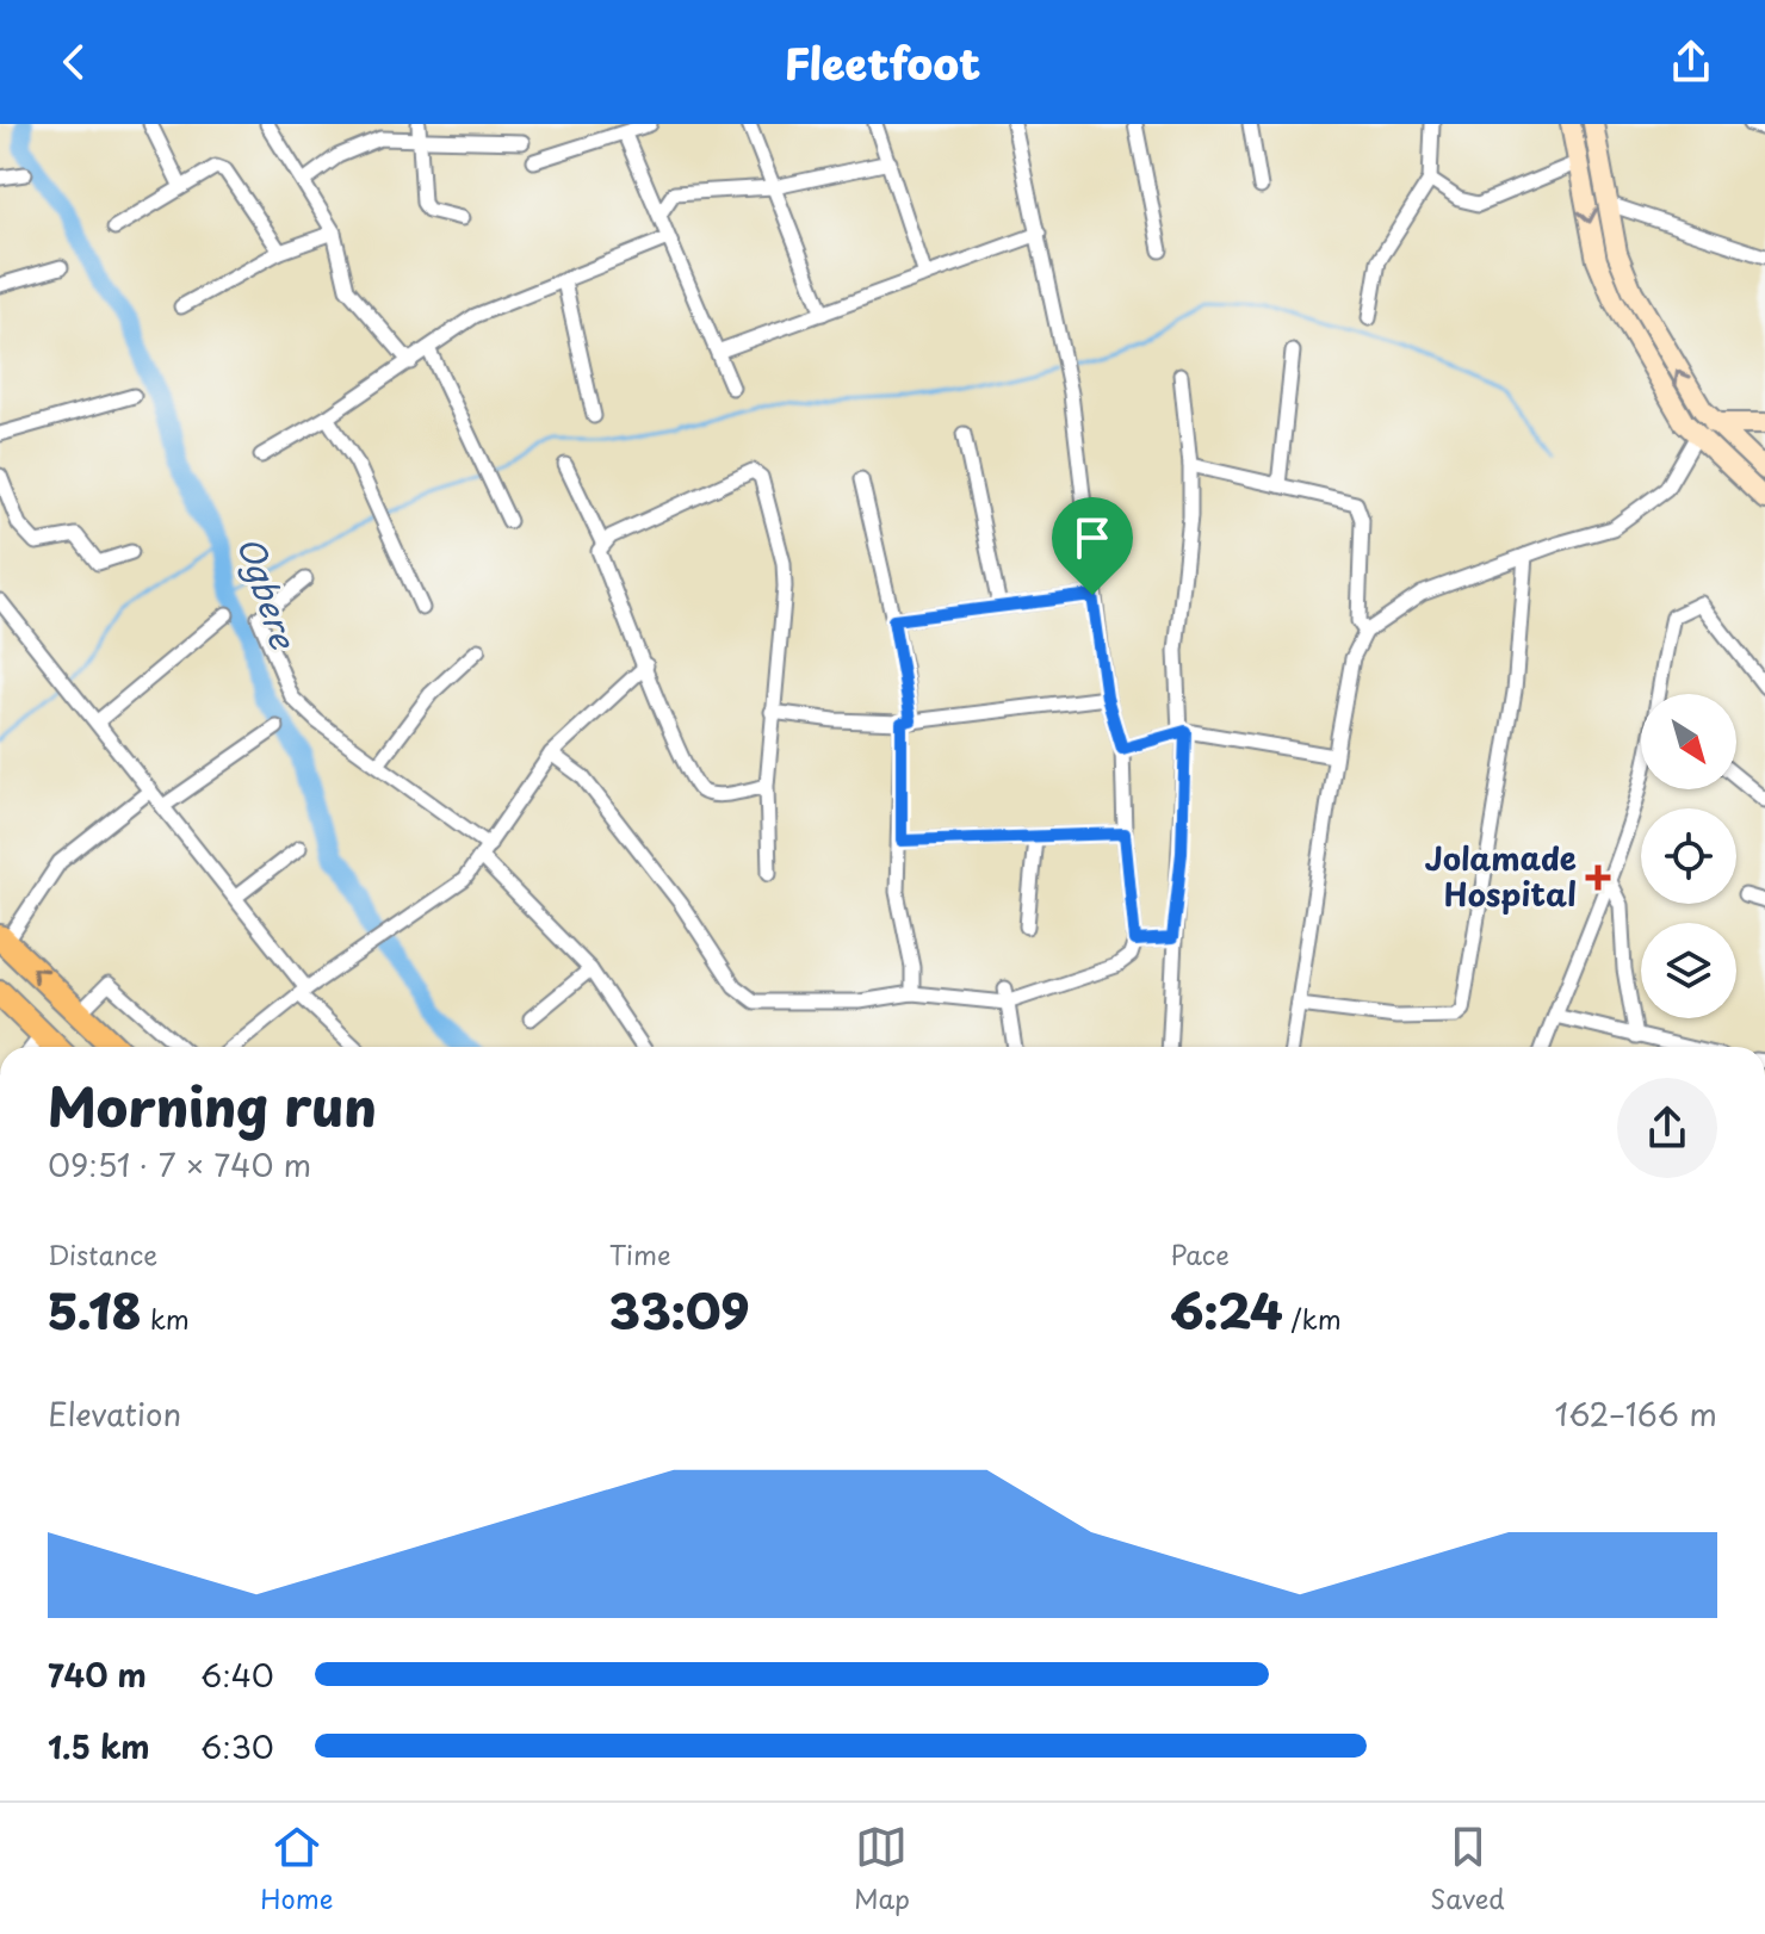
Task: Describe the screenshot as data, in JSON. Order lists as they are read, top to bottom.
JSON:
{
  "water": ["Ogbere"],
  "places": {
    "health": ["Jolamade Hospital"]
  },
  "north": "bottom right",
  "page": {
    "header": "Fleetfoot",
    "heading": ["Morning run", "09:51 · 7 × 740 m"],
    "stats": [
      ["Distance", "5.18 km"],
      ["Time", "33:09"],
      ["Pace", "6:24 /km"]
    ],
    "chart": ["Elevation", "162–166 m"],
    "list": [
      {
        "name": "740 m",
        "note": "6:40"
      },
      {
        "name": "1.5 km",
        "note": "6:30"
      }
    ],
    "tabs": ["Home", "Map", "Saved"]
  }
}
